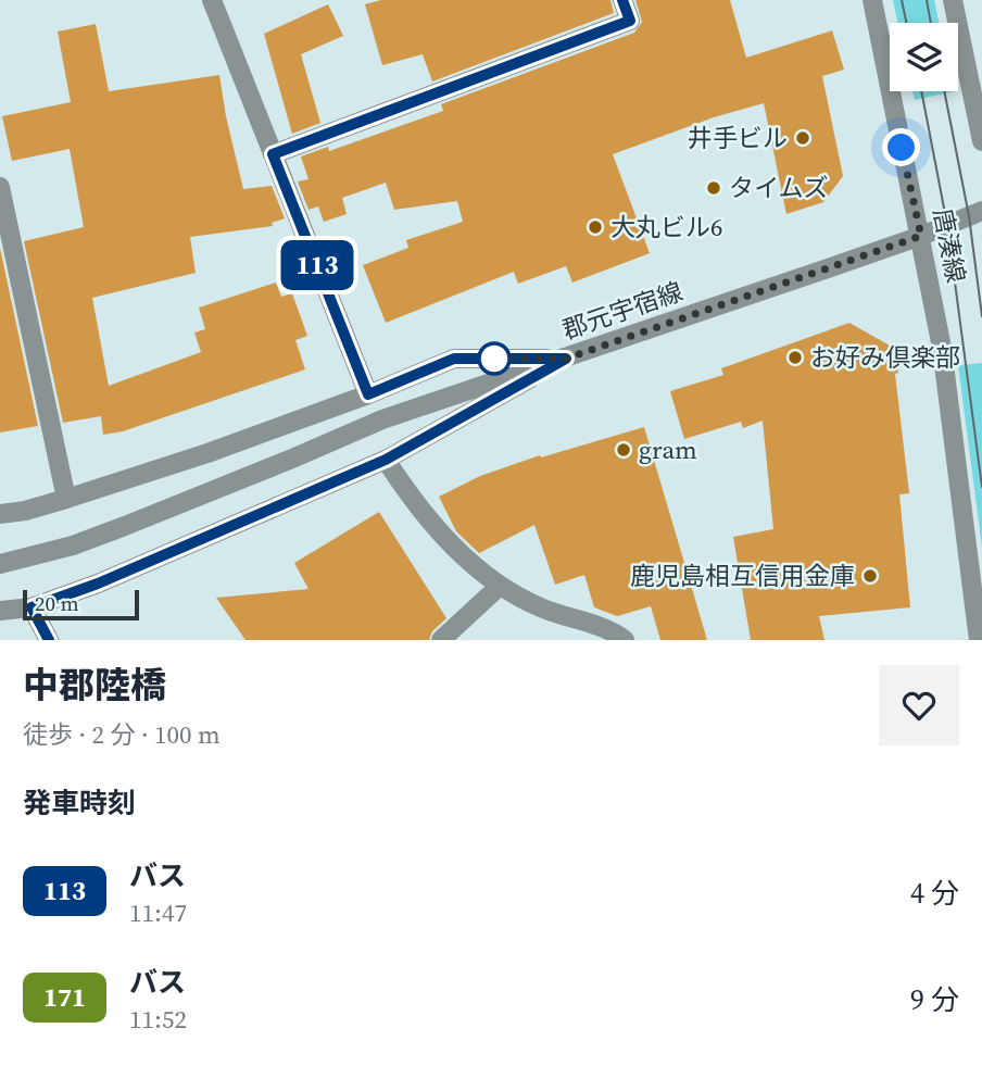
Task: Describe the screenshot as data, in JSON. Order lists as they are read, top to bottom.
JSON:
{
  "streets": {
    "street": ["唐湊線", "郡元宇宿線"]
  },
  "crossings": [
    ["唐湊線", "郡元宇宿線"]
  ],
  "places": [
    "井手ビル",
    "タイムズ",
    "大丸ビル6",
    "お好み倶楽部",
    "gram",
    "鹿児島相互信用金庫"
  ],
  "lines": ["bus line 113"],
  "scale_bar": "20 m",
  "page": {
    "on_map": "113",
    "scale": "20 m",
    "heading": [
      ["中郡陸橋", "徒歩 · 2 分 · 100 m"],
      "発車時刻"
    ],
    "list": [
      {
        "mark": "113",
        "name": "バス",
        "note": "11:47",
        "value": "4 分"
      },
      {
        "mark": "171",
        "name": "バス",
        "note": "11:52",
        "value": "9 分"
      }
    ]
  }
}
